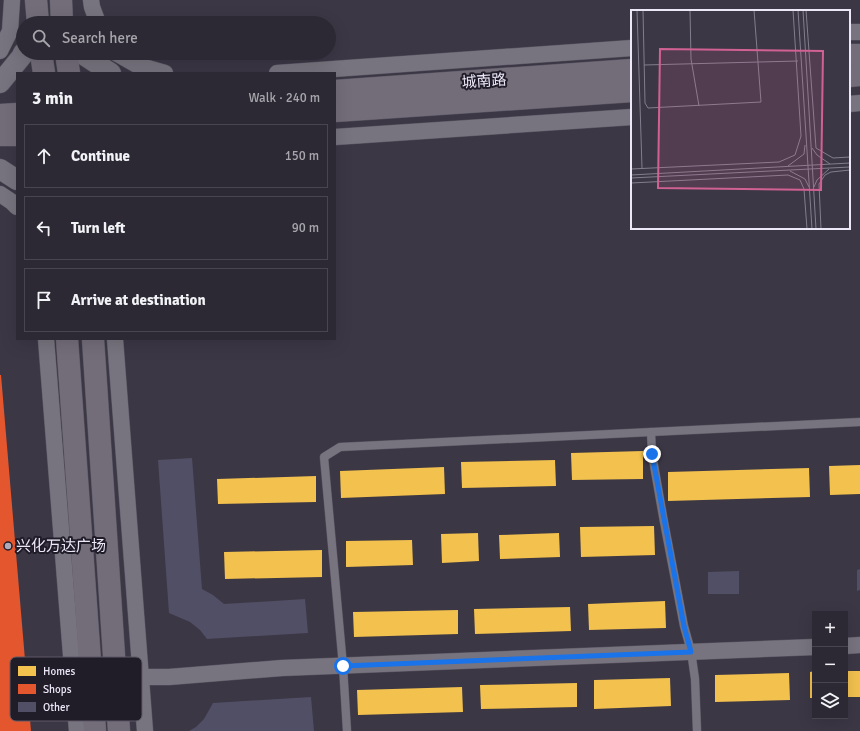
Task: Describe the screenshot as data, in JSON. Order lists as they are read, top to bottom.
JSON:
{
  "streets": {
    "main road": ["城南路"]
  },
  "places": ["兴化万达广场"],
  "legend": ["Homes", "Shops", "Other"],
  "page": {
    "search": "Search here",
    "heading": ["3 min", "Walk · 240 m"],
    "list": [
      ["Continue", "150 m"],
      ["Turn left", "90 m"],
      "Arrive at destination"
    ],
    "map_buttons": ["+", "−"]
  }
}
